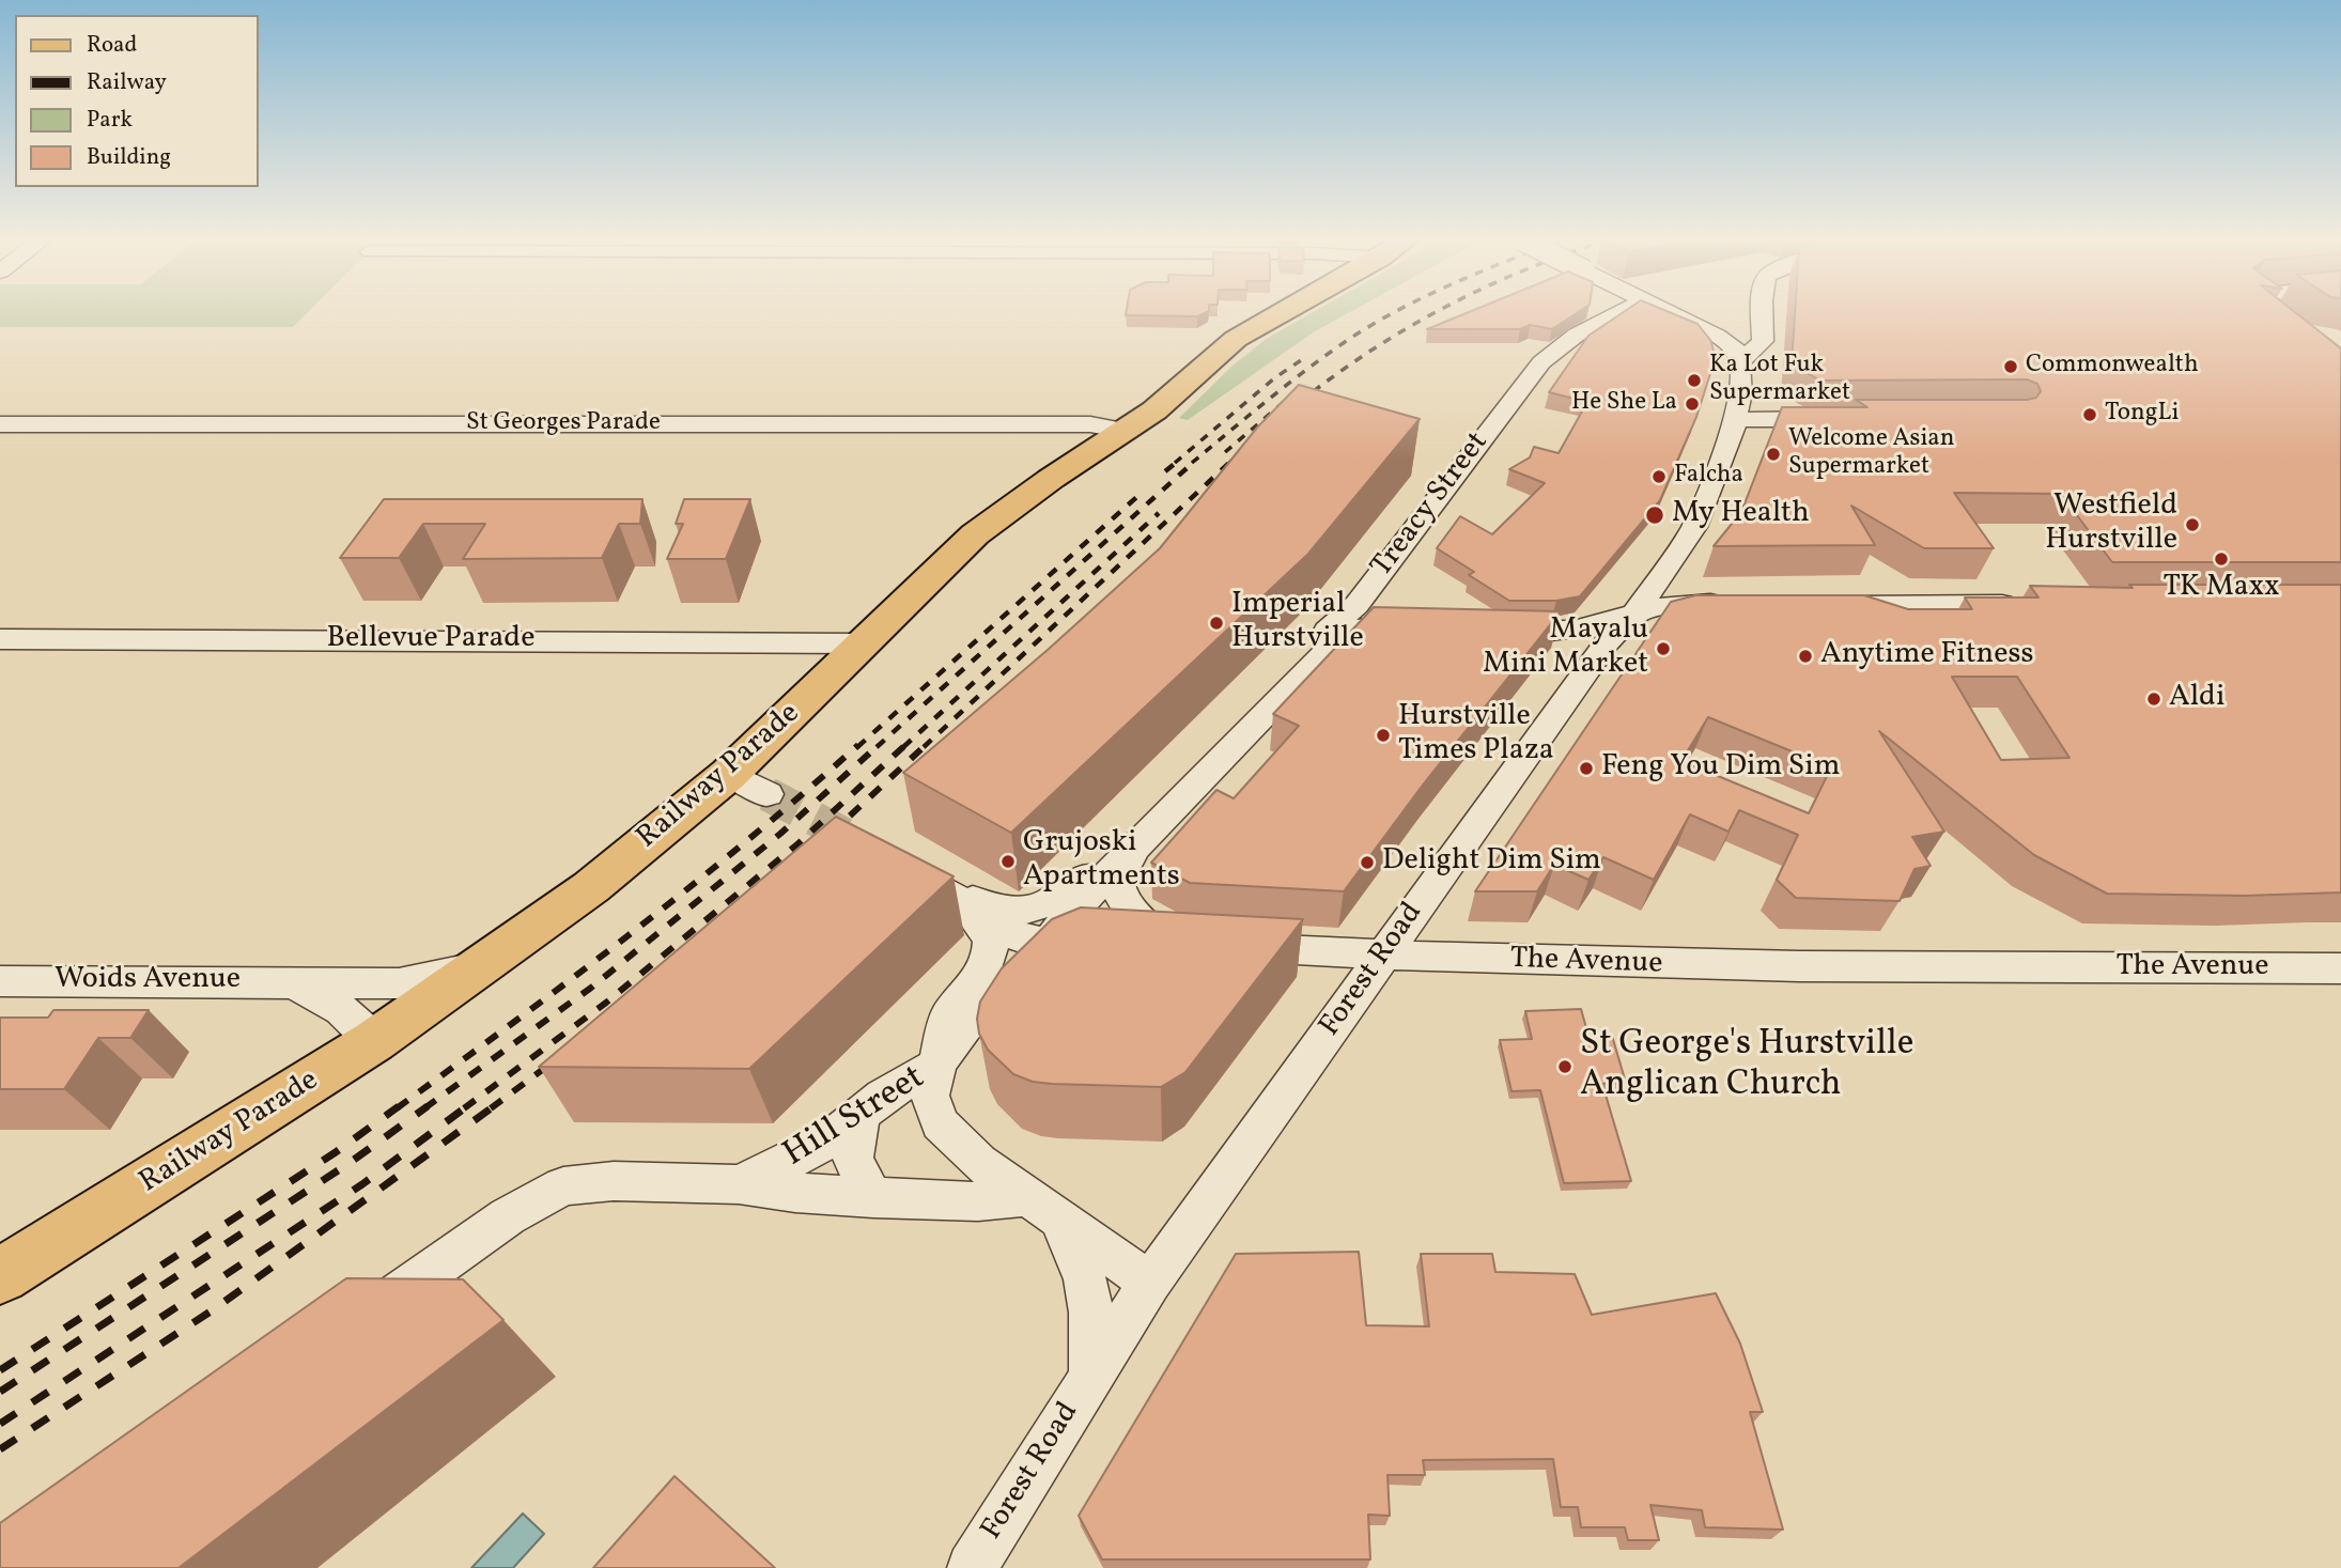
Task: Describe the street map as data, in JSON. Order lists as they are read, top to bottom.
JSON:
{
  "streets": {
    "main road": ["Railway Parade"],
    "street": [
      "St Georges Parade",
      "Treacy Street",
      "Bellevue Parade",
      "The Avenue",
      "Forest Road",
      "Woids Avenue",
      "Hill Street"
    ]
  },
  "crossings": [
    ["St Georges Parade", "Railway Parade"],
    ["Treacy Street", "The Avenue"],
    ["Treacy Street", "Hill Street"],
    ["Bellevue Parade", "Railway Parade"],
    ["Railway Parade", "Woids Avenue"],
    ["The Avenue", "Forest Road"],
    ["Forest Road", "Hill Street"]
  ],
  "places": [
    "Commonwealth",
    "Ka Lot Fuk Supermarket",
    "He She La",
    "TongLi",
    "Welcome Asian Supermarket",
    "Falcha",
    "My Health",
    "Westfield Hurstville",
    "TK Maxx",
    "Imperial Hurstville",
    "Mayalu Mini Market",
    "Anytime Fitness",
    "Aldi",
    "Hurstville Times Plaza",
    "Feng You Dim Sim",
    "Grujoski Apartments",
    "Delight Dim Sim",
    "St George's Hurstville Anglican Church"
  ],
  "legend": [
    "Road",
    "Railway",
    "Park",
    "Building"
  ]
}
